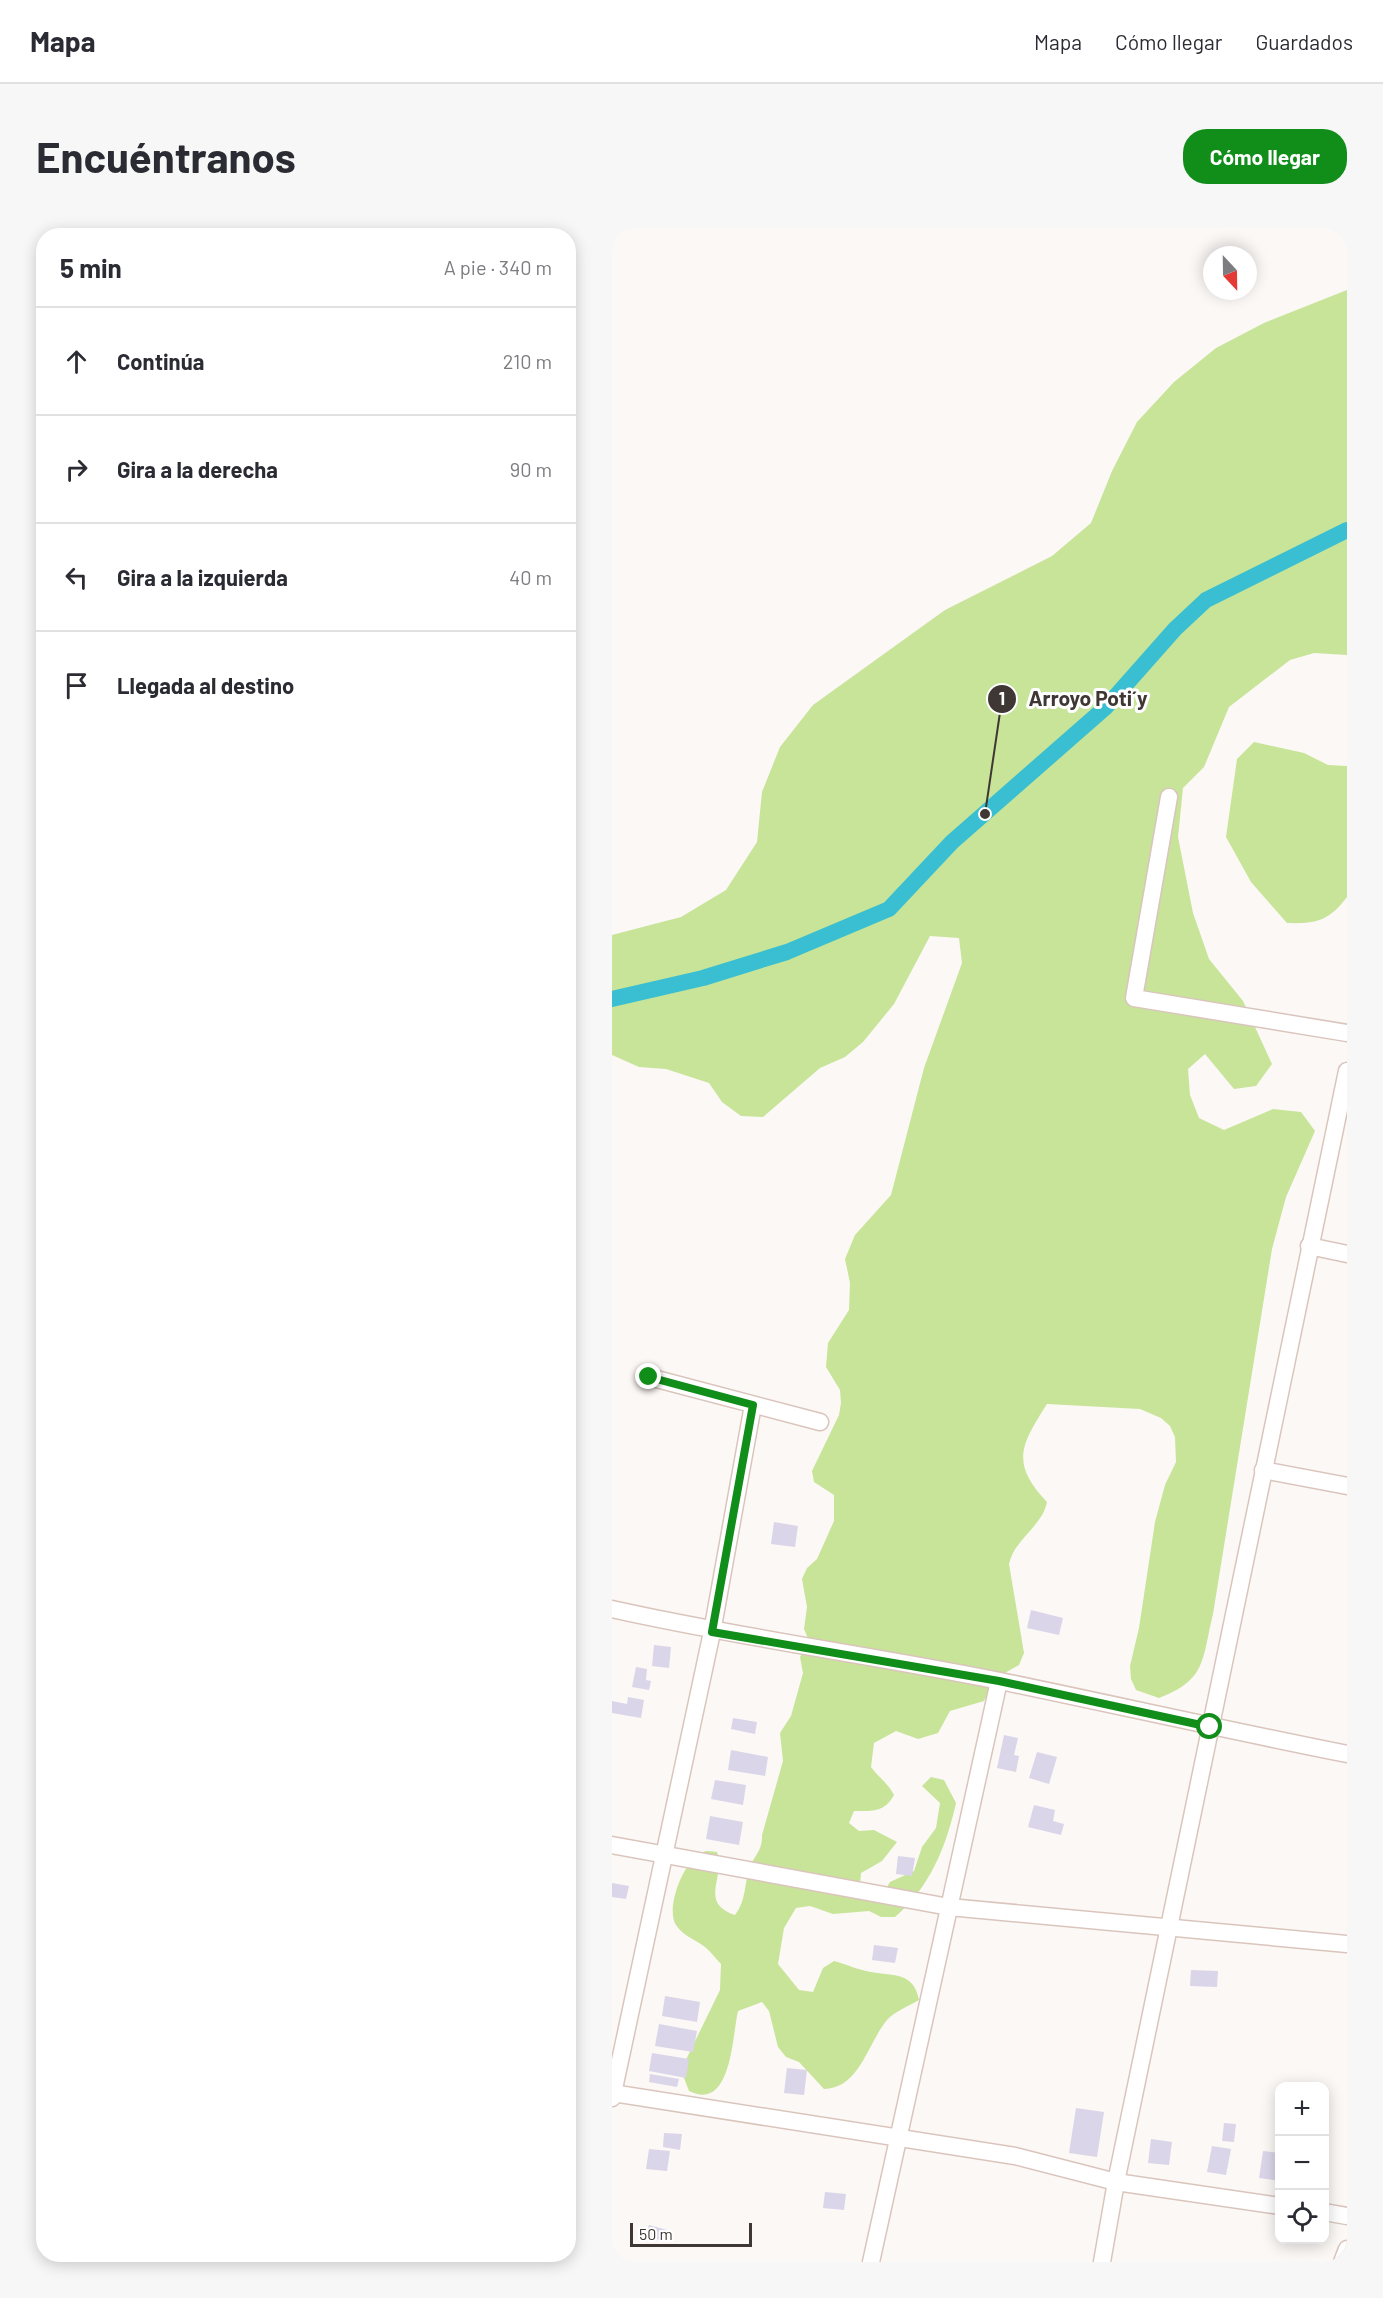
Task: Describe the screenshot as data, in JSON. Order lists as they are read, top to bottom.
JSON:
{
  "places": ["Arroyo Poti´y"],
  "scale_bar": "50 m",
  "north": "bottom",
  "page": {
    "header": "Mapa",
    "nav": ["Mapa", "Cómo llegar", "Guardados"],
    "buttons": "Cómo llegar",
    "title": "Encuéntranos",
    "heading": ["5 min", "A pie · 340 m"],
    "list": [
      ["Continúa", "210 m"],
      ["Gira a la derecha", "90 m"],
      ["Gira a la izquierda", "40 m"],
      "Llegada al destino"
    ],
    "map_buttons": ["+", "−"],
    "scale": "50 m"
  }
}
